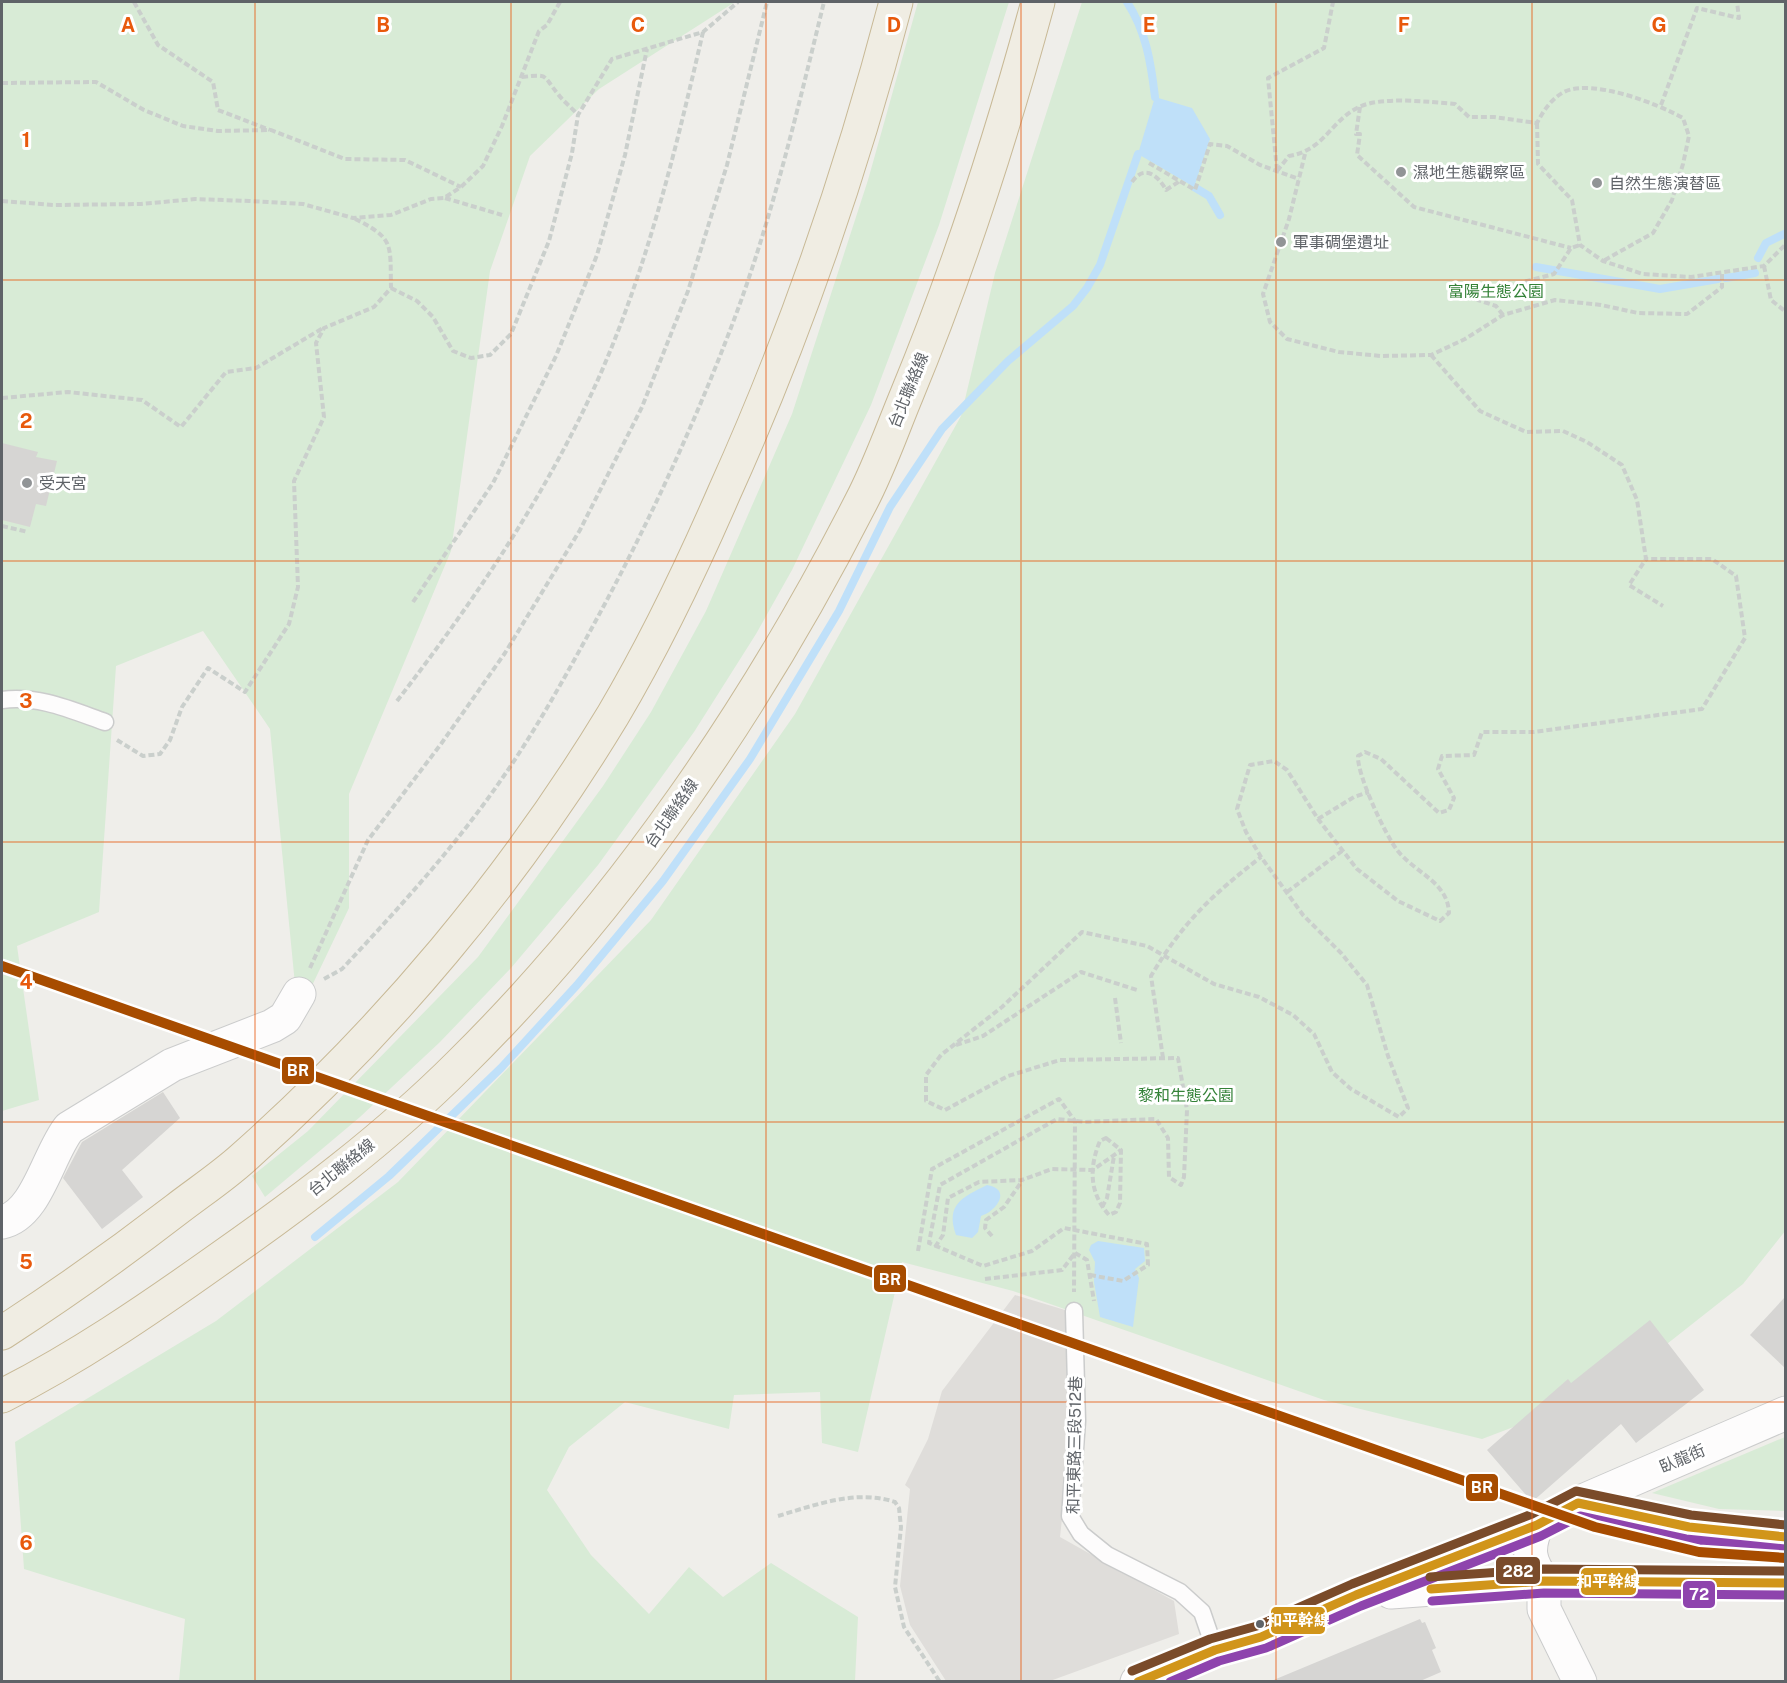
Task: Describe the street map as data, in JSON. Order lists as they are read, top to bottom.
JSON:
{
  "streets": {
    "highway": ["台北聯絡線"],
    "main road": ["臥龍街"],
    "lane": ["和平東路三段512巷"]
  },
  "crossings": [
    ["和平東路三段512巷", "臥龍街"]
  ],
  "parks": ["富陽生態公園", "黎和生態公園"],
  "places": [
    "濕地生態觀察區",
    "自然生態演替區",
    "軍事碉堡遺址",
    "受天宮"
  ],
  "lines": [
    "transit line BR",
    "transit line 282",
    "transit line 和平幹線",
    "transit line 72"
  ],
  "grid": {
    "columns": [
      "A",
      "B",
      "C",
      "D",
      "E",
      "F",
      "G"
    ],
    "rows": [
      "1",
      "2",
      "3",
      "4",
      "5",
      "6"
    ]
  }
}
